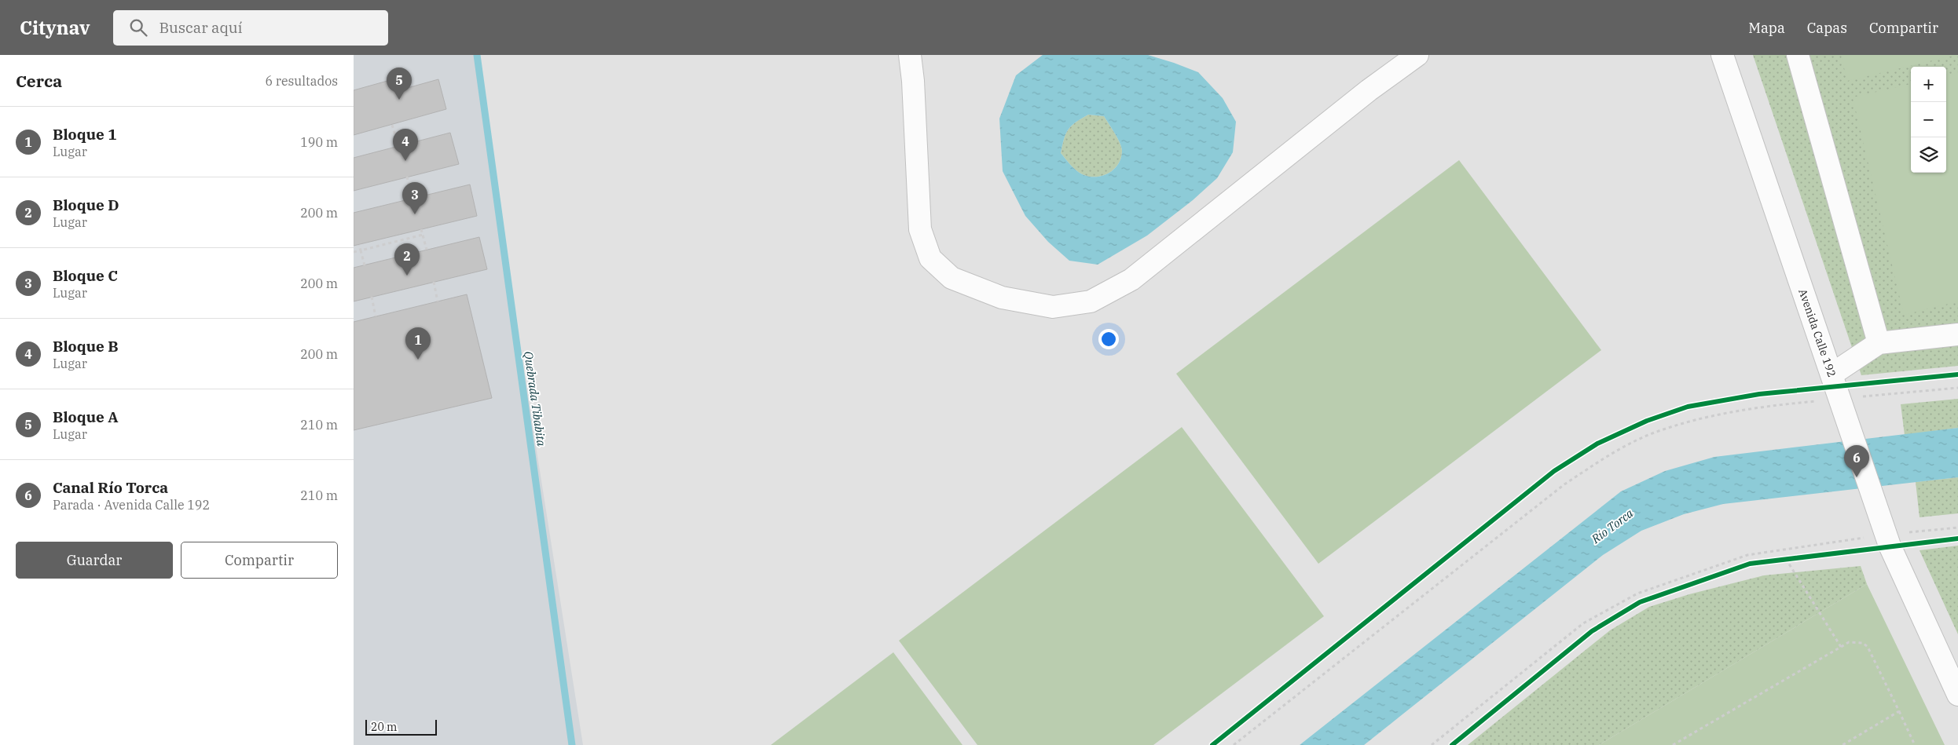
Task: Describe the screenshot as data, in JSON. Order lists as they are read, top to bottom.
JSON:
{
  "streets": {
    "main road": ["Avenida Calle 192"]
  },
  "water": ["Quebrada Tibabita", "Río Torca"],
  "scale_bar": "20 m",
  "page": {
    "header": "Citynav",
    "search": "Buscar aquí",
    "nav": ["Mapa", "Capas", "Compartir"],
    "heading": ["Cerca", "6 resultados"],
    "map_buttons": ["+", "−"],
    "pins": [
      "5",
      "4",
      "3",
      "2",
      "1",
      "6"
    ],
    "list": [
      {
        "mark": "1",
        "name": "Bloque 1",
        "note": "Lugar",
        "value": "190 m"
      },
      {
        "mark": "2",
        "name": "Bloque D",
        "note": "Lugar",
        "value": "200 m"
      },
      {
        "mark": "3",
        "name": "Bloque C",
        "note": "Lugar",
        "value": "200 m"
      },
      {
        "mark": "4",
        "name": "Bloque B",
        "note": "Lugar",
        "value": "200 m"
      },
      {
        "mark": "5",
        "name": "Bloque A",
        "note": "Lugar",
        "value": "210 m"
      },
      {
        "mark": "6",
        "name": "Canal Río Torca",
        "note": "Parada · Avenida Calle 192",
        "value": "210 m"
      }
    ],
    "buttons": ["Guardar", "Compartir"],
    "scale": "20 m"
  }
}
